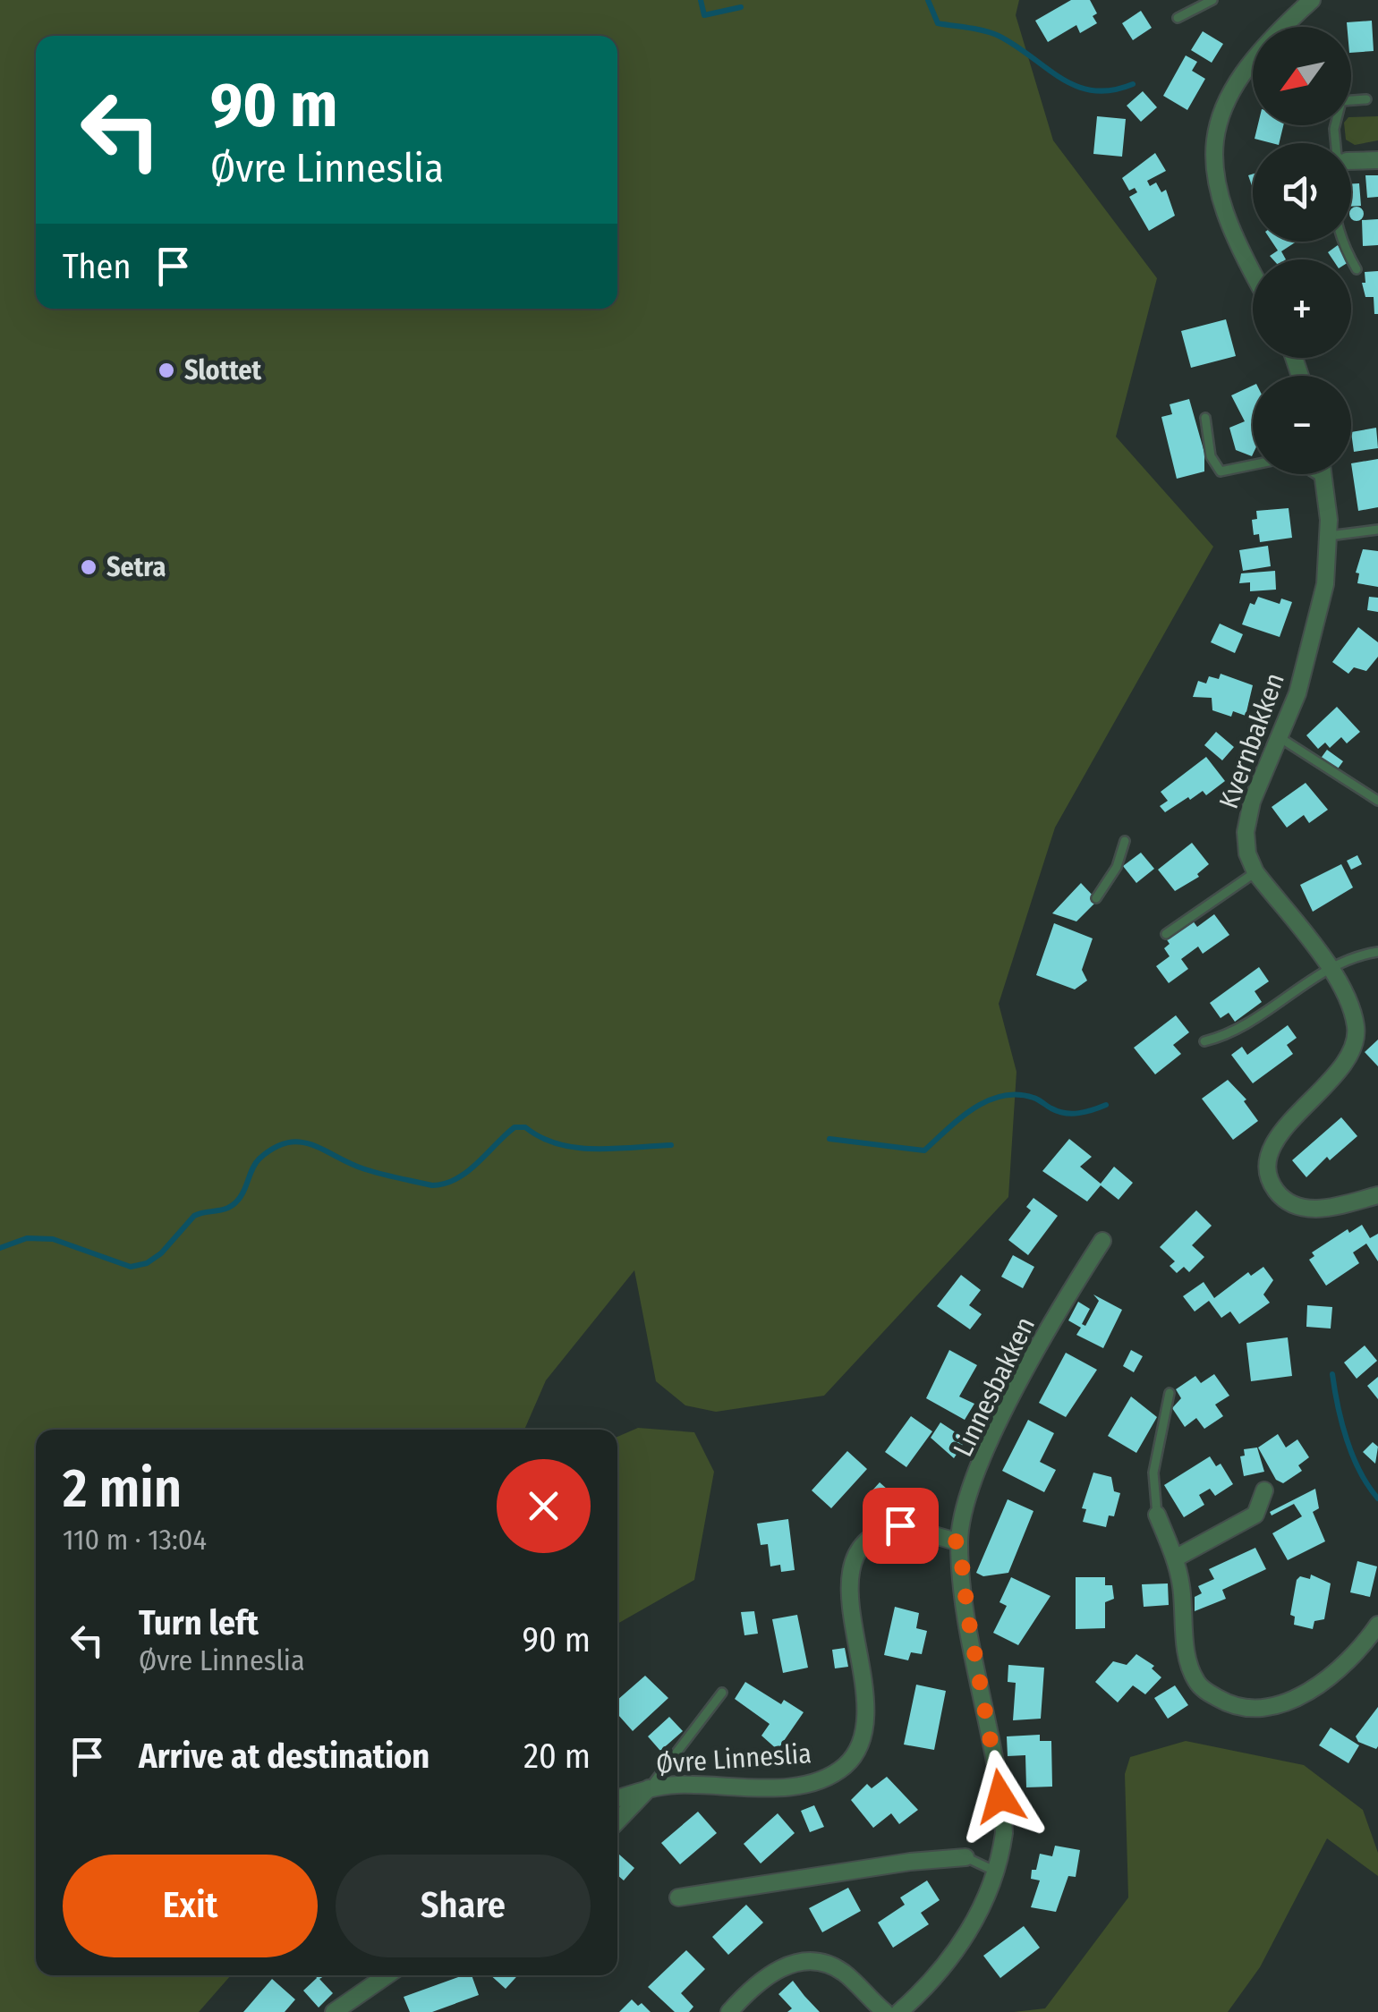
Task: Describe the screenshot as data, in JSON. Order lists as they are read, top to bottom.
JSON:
{
  "streets": {
    "street": ["Kvernbakken", "Linnesbakken", "Øvre Linneslia"]
  },
  "crossings": [
    ["Linnesbakken", "Øvre Linneslia"]
  ],
  "places": ["Slottet", "Setra"],
  "north": "bottom left",
  "page": {
    "map_buttons": ["+", "−"],
    "turn": ["90 m", "Øvre Linneslia"],
    "then": "Then",
    "heading": ["2 min", "110 m · 13:04"],
    "list": [
      {
        "name": "Turn left",
        "note": "Øvre Linneslia",
        "value": "90 m"
      },
      {
        "name": "Arrive at destination",
        "value": "20 m"
      }
    ],
    "buttons": ["Exit", "Share"]
  }
}
